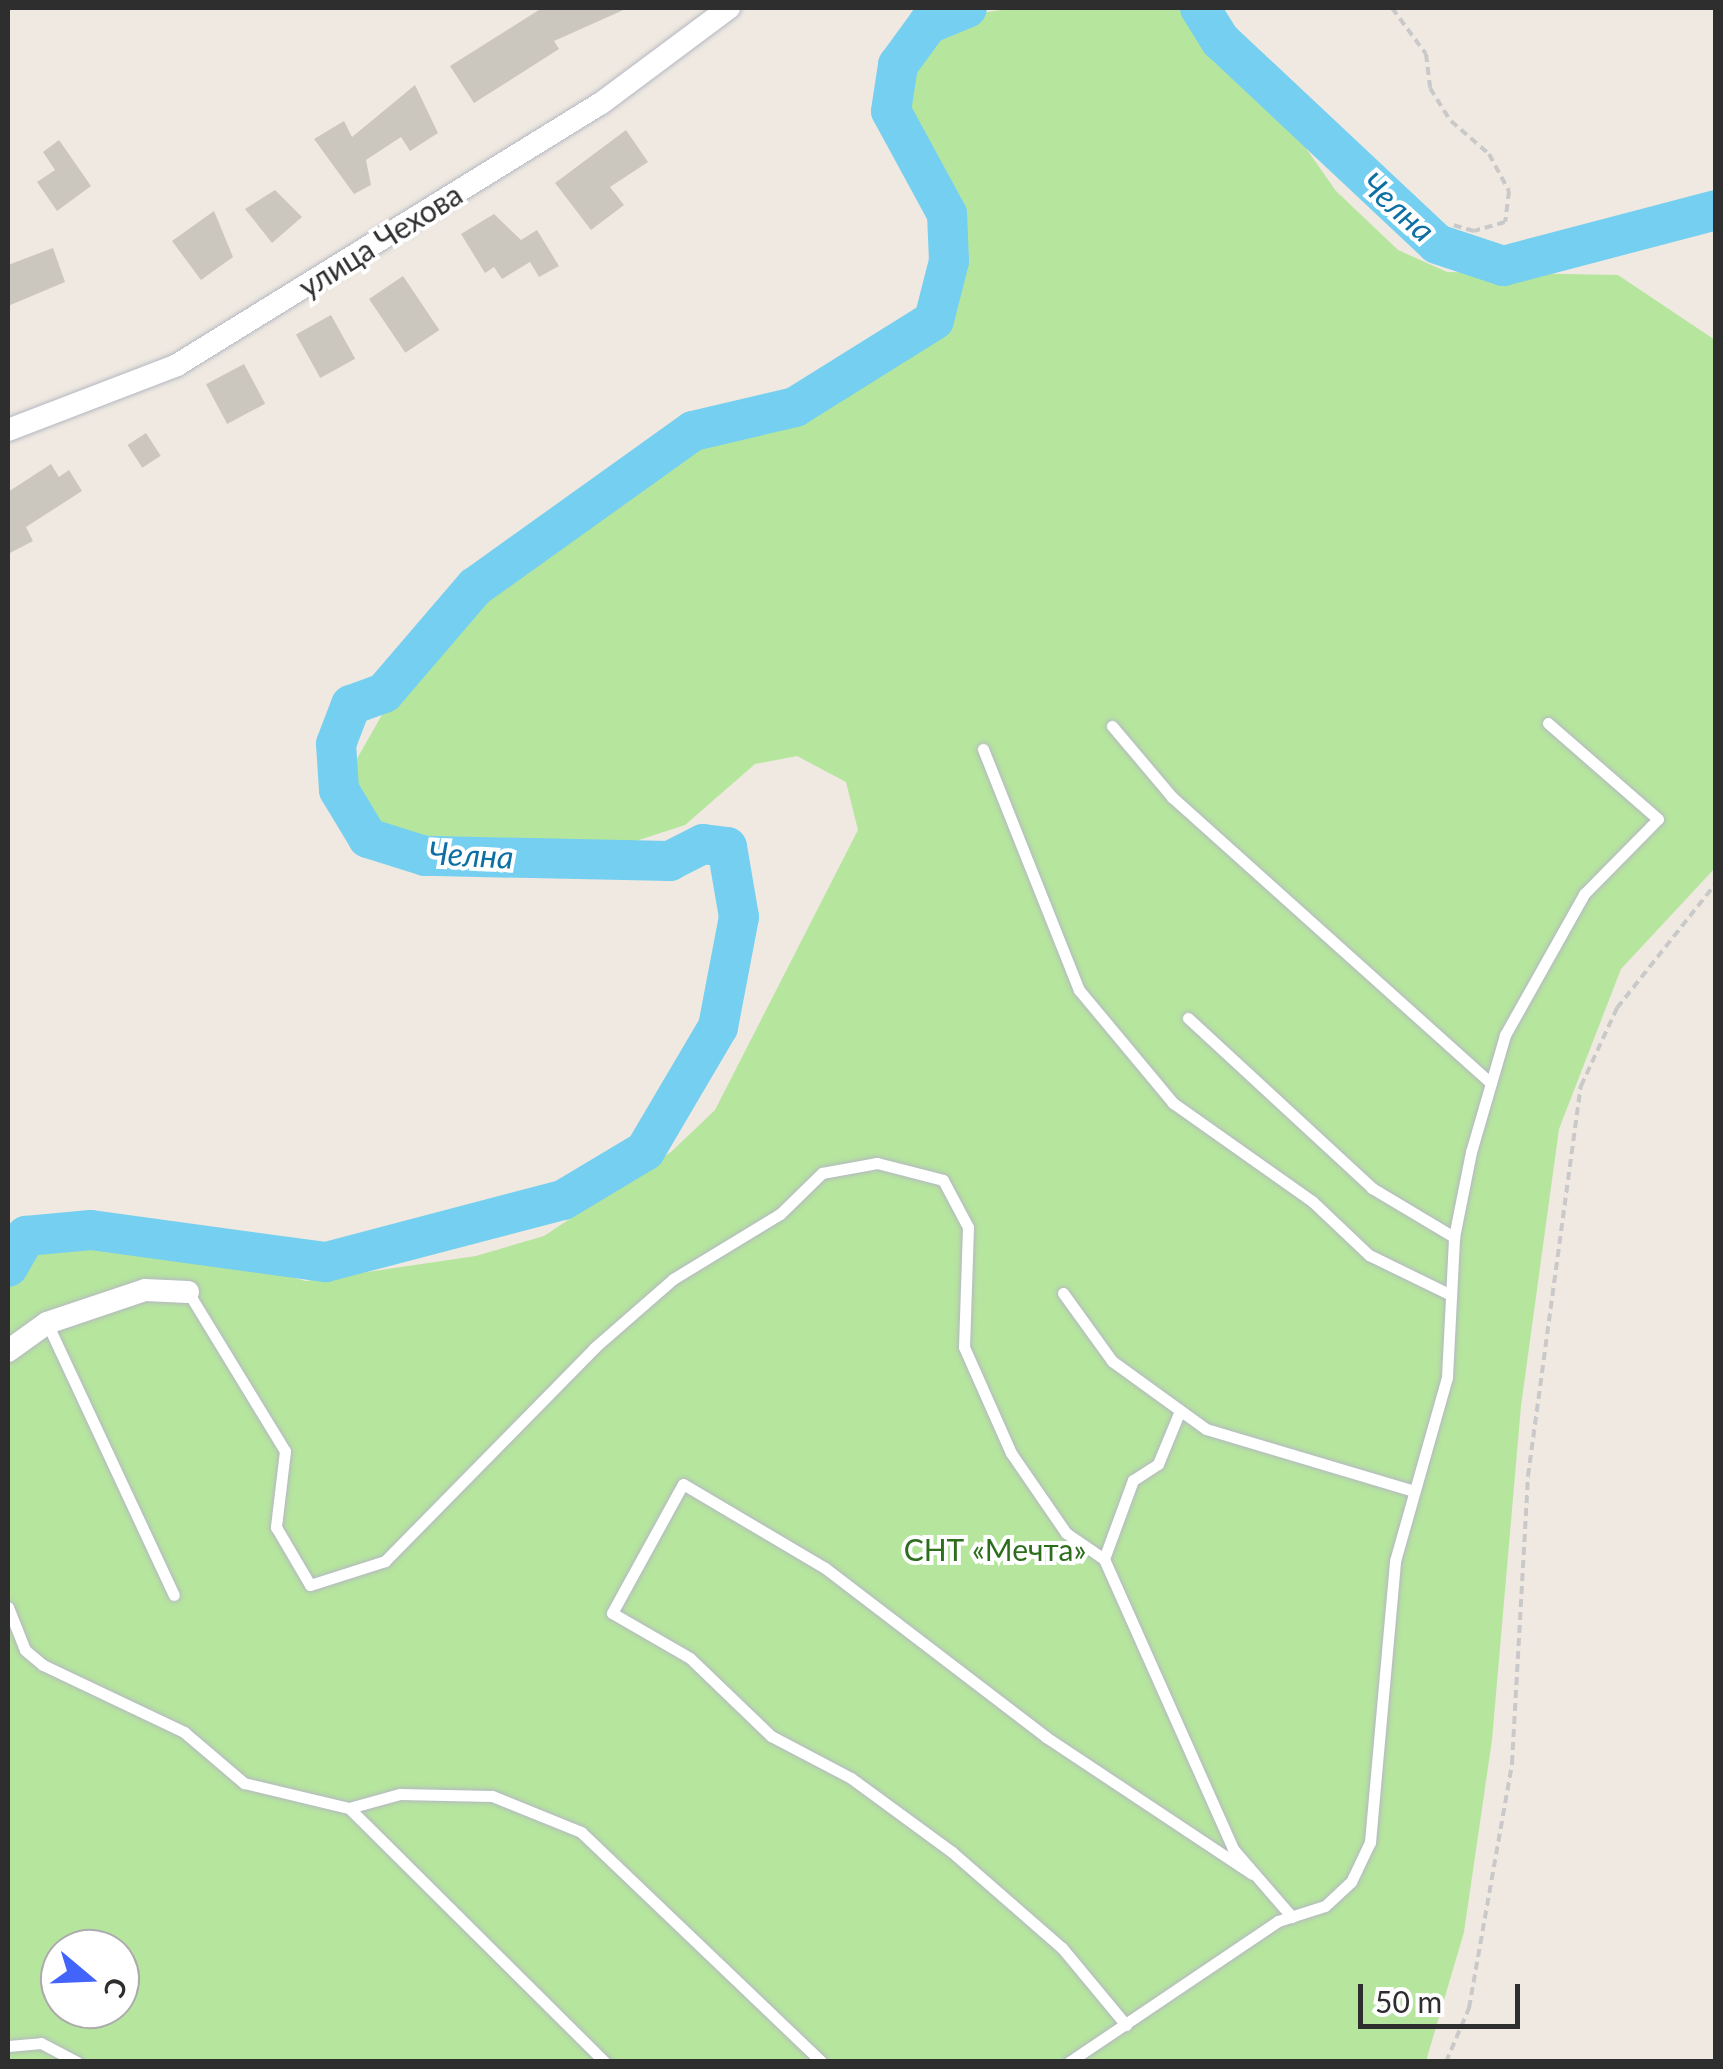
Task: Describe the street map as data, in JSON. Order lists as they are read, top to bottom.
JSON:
{
  "streets": {
    "street": ["улица Чехова"]
  },
  "water": ["Челна"],
  "parks": ["СНТ «Мечта»"],
  "scale_bar": "50 m",
  "north": "right"
}
